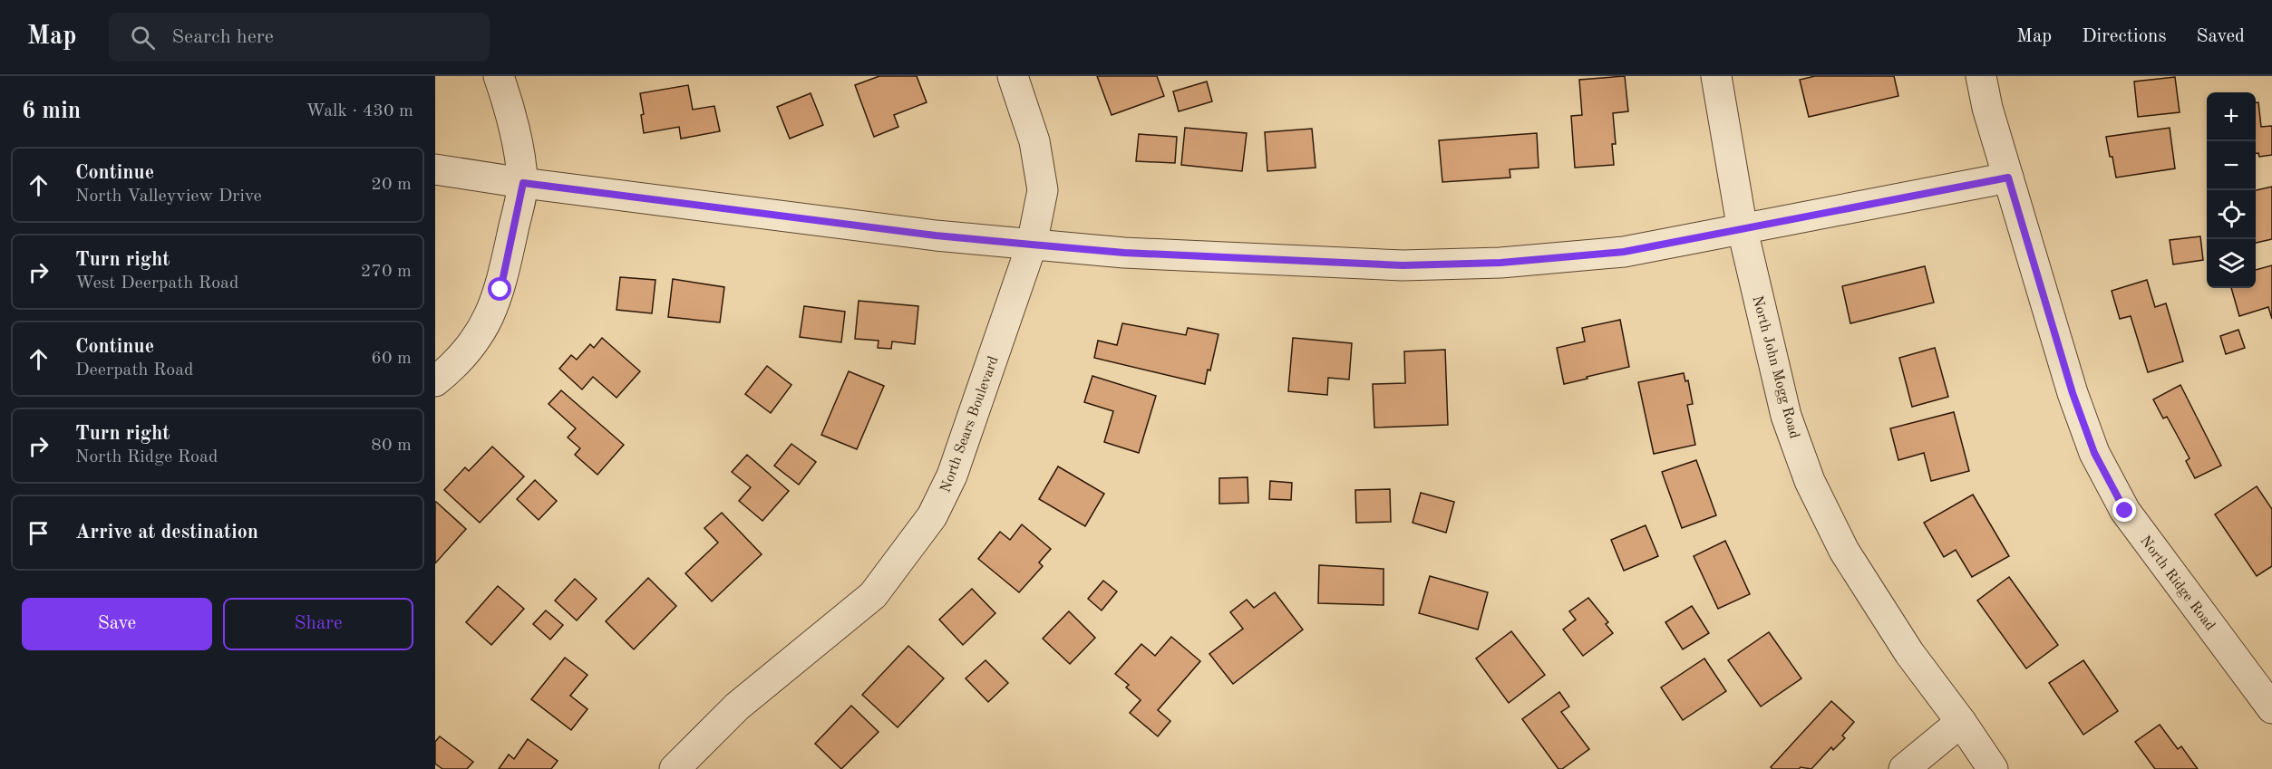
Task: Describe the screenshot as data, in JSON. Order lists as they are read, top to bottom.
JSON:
{
  "streets": {
    "street": ["North John Mogg Road", "North Sears Boulevard", "North Ridge Road"]
  },
  "page": {
    "header": "Map",
    "search": "Search here",
    "nav": ["Map", "Directions", "Saved"],
    "heading": ["6 min", "Walk · 430 m"],
    "map_buttons": ["+", "−"],
    "list": [
      ["Continue", "North Valleyview Drive", "20 m"],
      ["Turn right", "West Deerpath Road", "270 m"],
      ["Continue", "Deerpath Road", "60 m"],
      ["Turn right", "North Ridge Road", "80 m"],
      "Arrive at destination"
    ],
    "buttons": ["Save", "Share"]
  }
}
